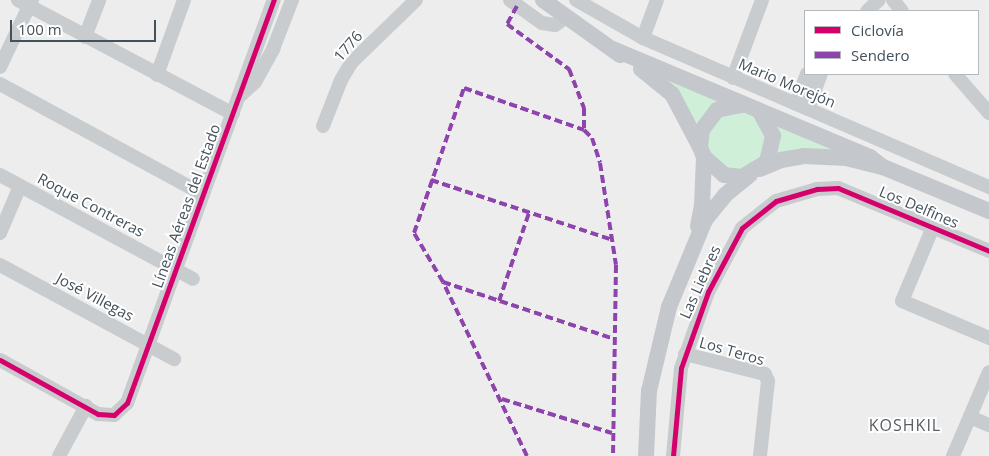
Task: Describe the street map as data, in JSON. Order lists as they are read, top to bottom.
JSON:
{
  "streets": {
    "street": [
      "1776",
      "Mario Morejón",
      "Roque Contreras",
      "Líneas Aéreas del Estado",
      "Los Delfines",
      "Las Liebres",
      "José Villegas",
      "Los Teros"
    ]
  },
  "crossings": [
    ["Roque Contreras", "Líneas Aéreas del Estado"],
    ["Líneas Aéreas del Estado", "José Villegas"],
    ["Los Delfines", "Las Liebres"],
    ["Las Liebres", "Los Teros"]
  ],
  "districts": ["KOSHKIL"],
  "legend": ["Ciclovía", "Sendero"],
  "scale_bar": "100 m"
}
